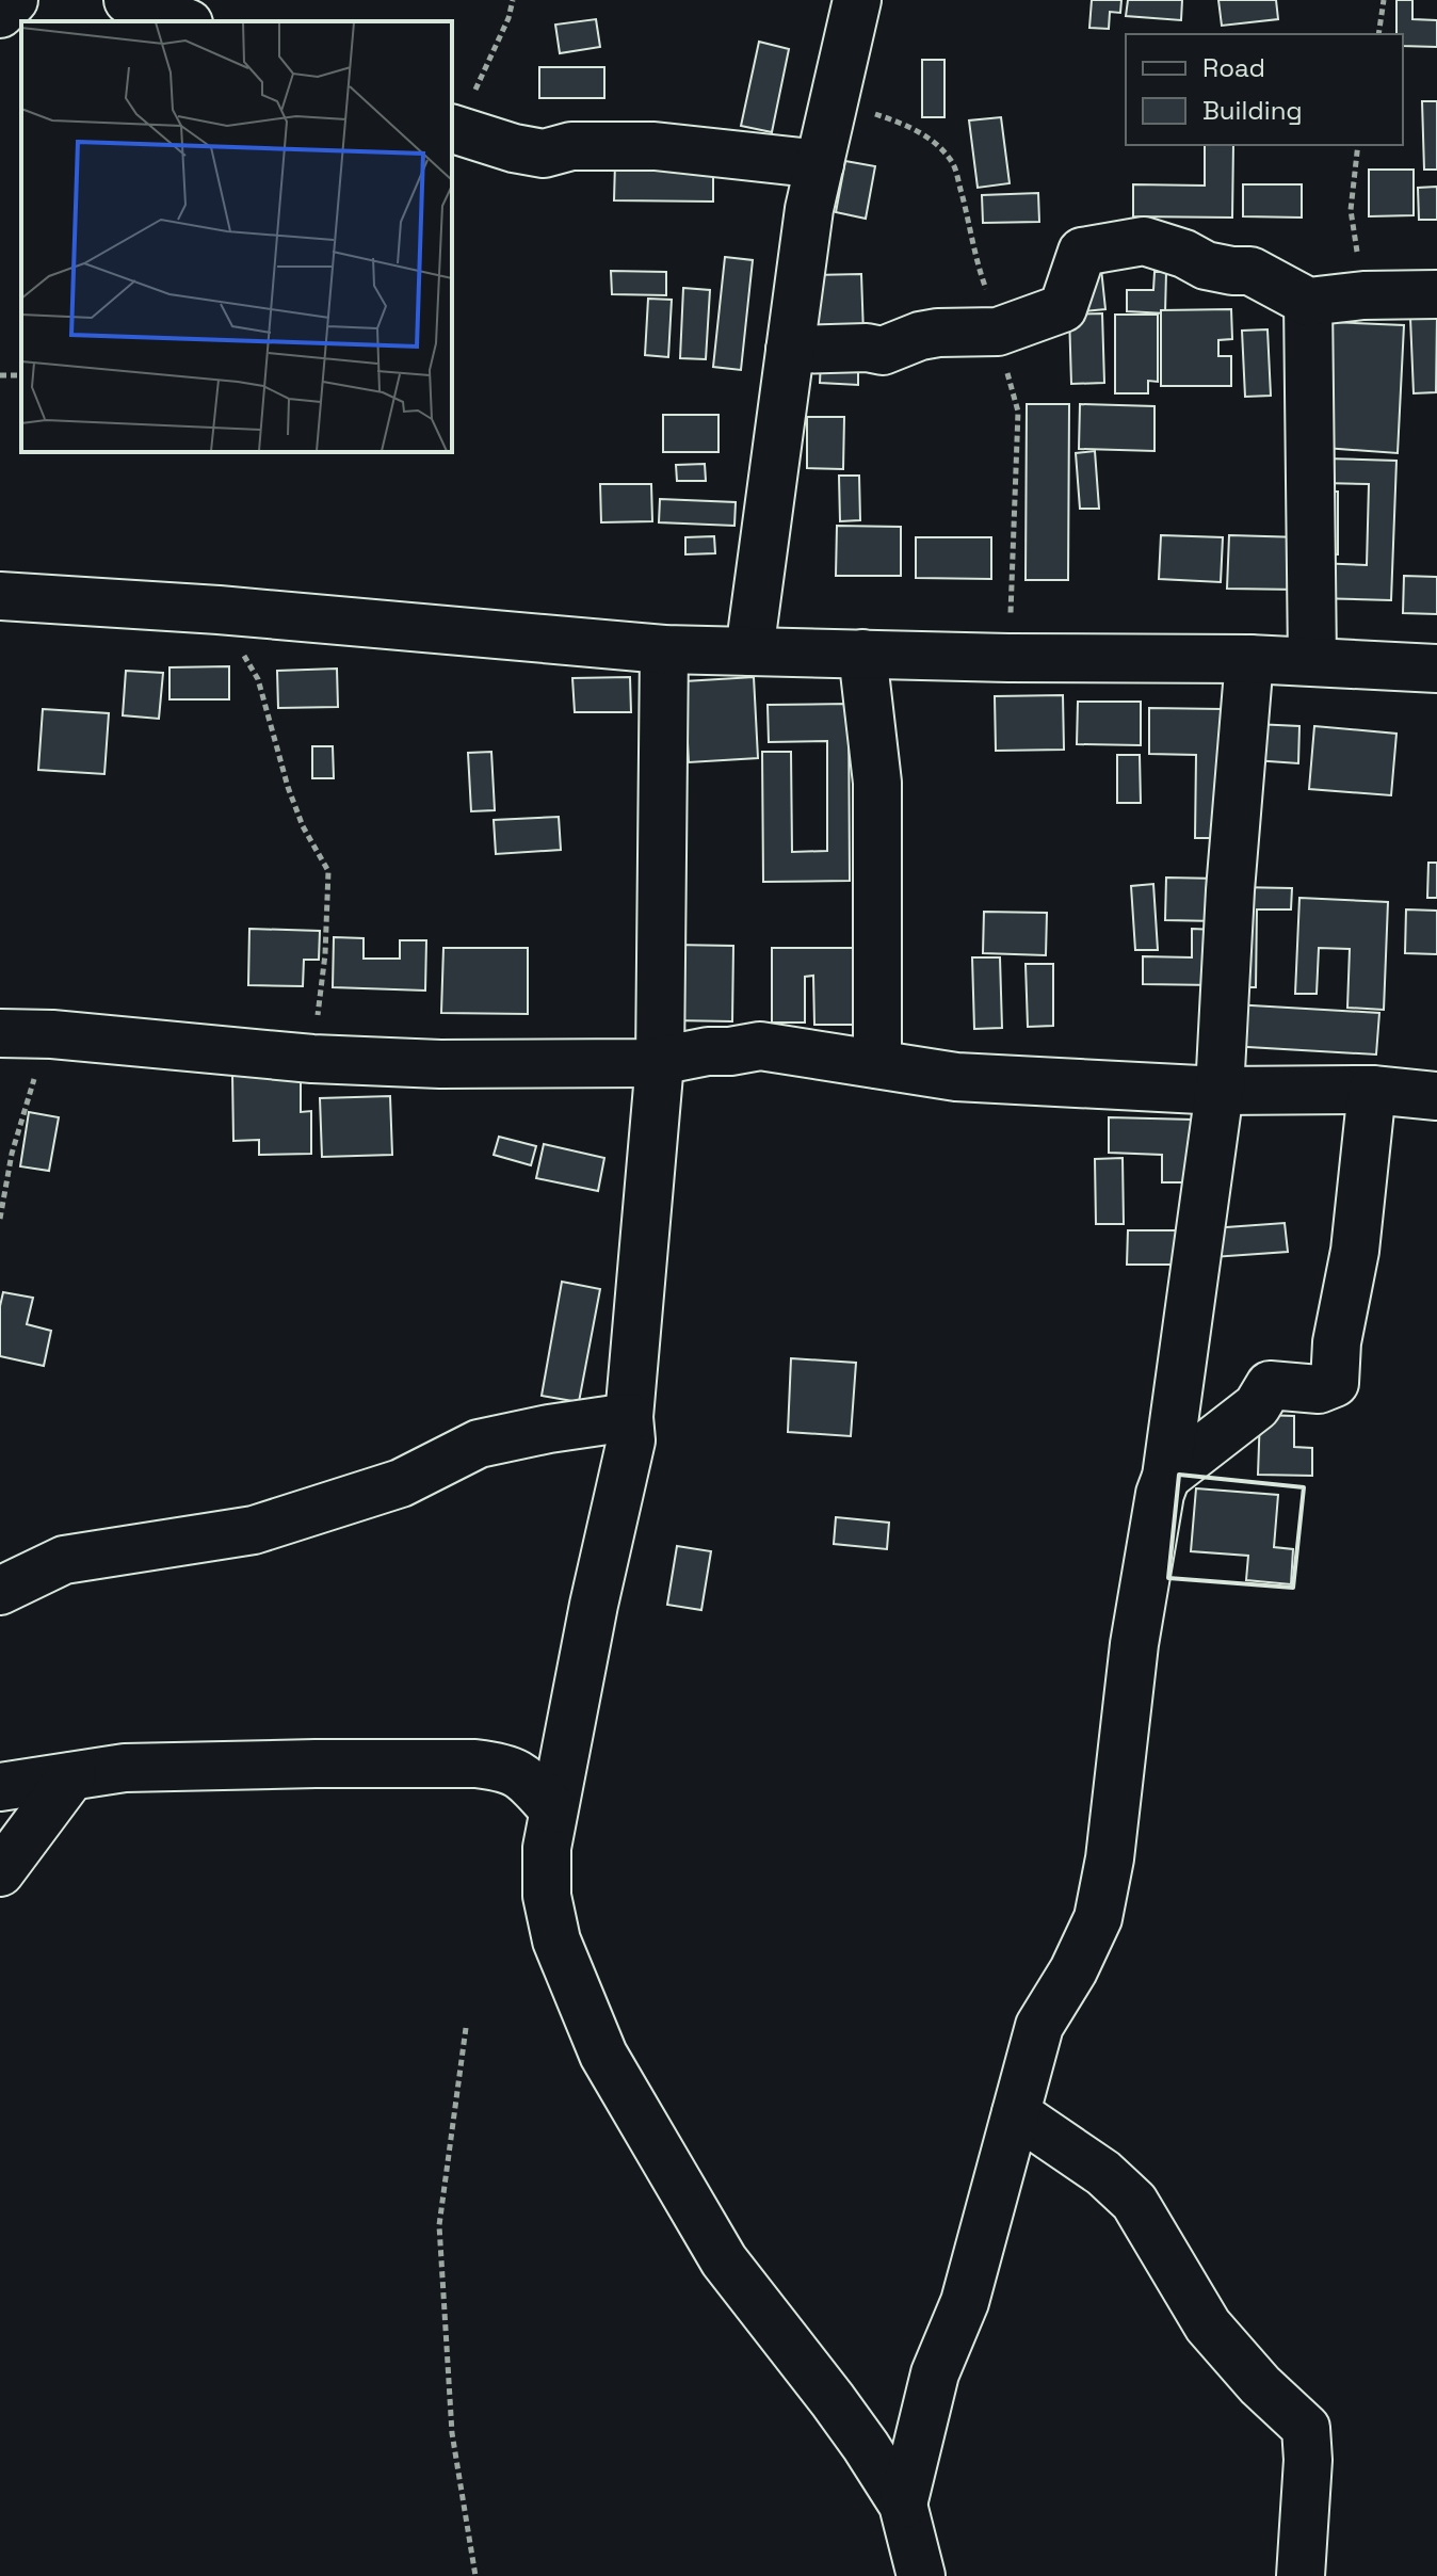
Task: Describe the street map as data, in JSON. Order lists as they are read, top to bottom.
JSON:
{
  "legend": ["Road", "Building"]
}
